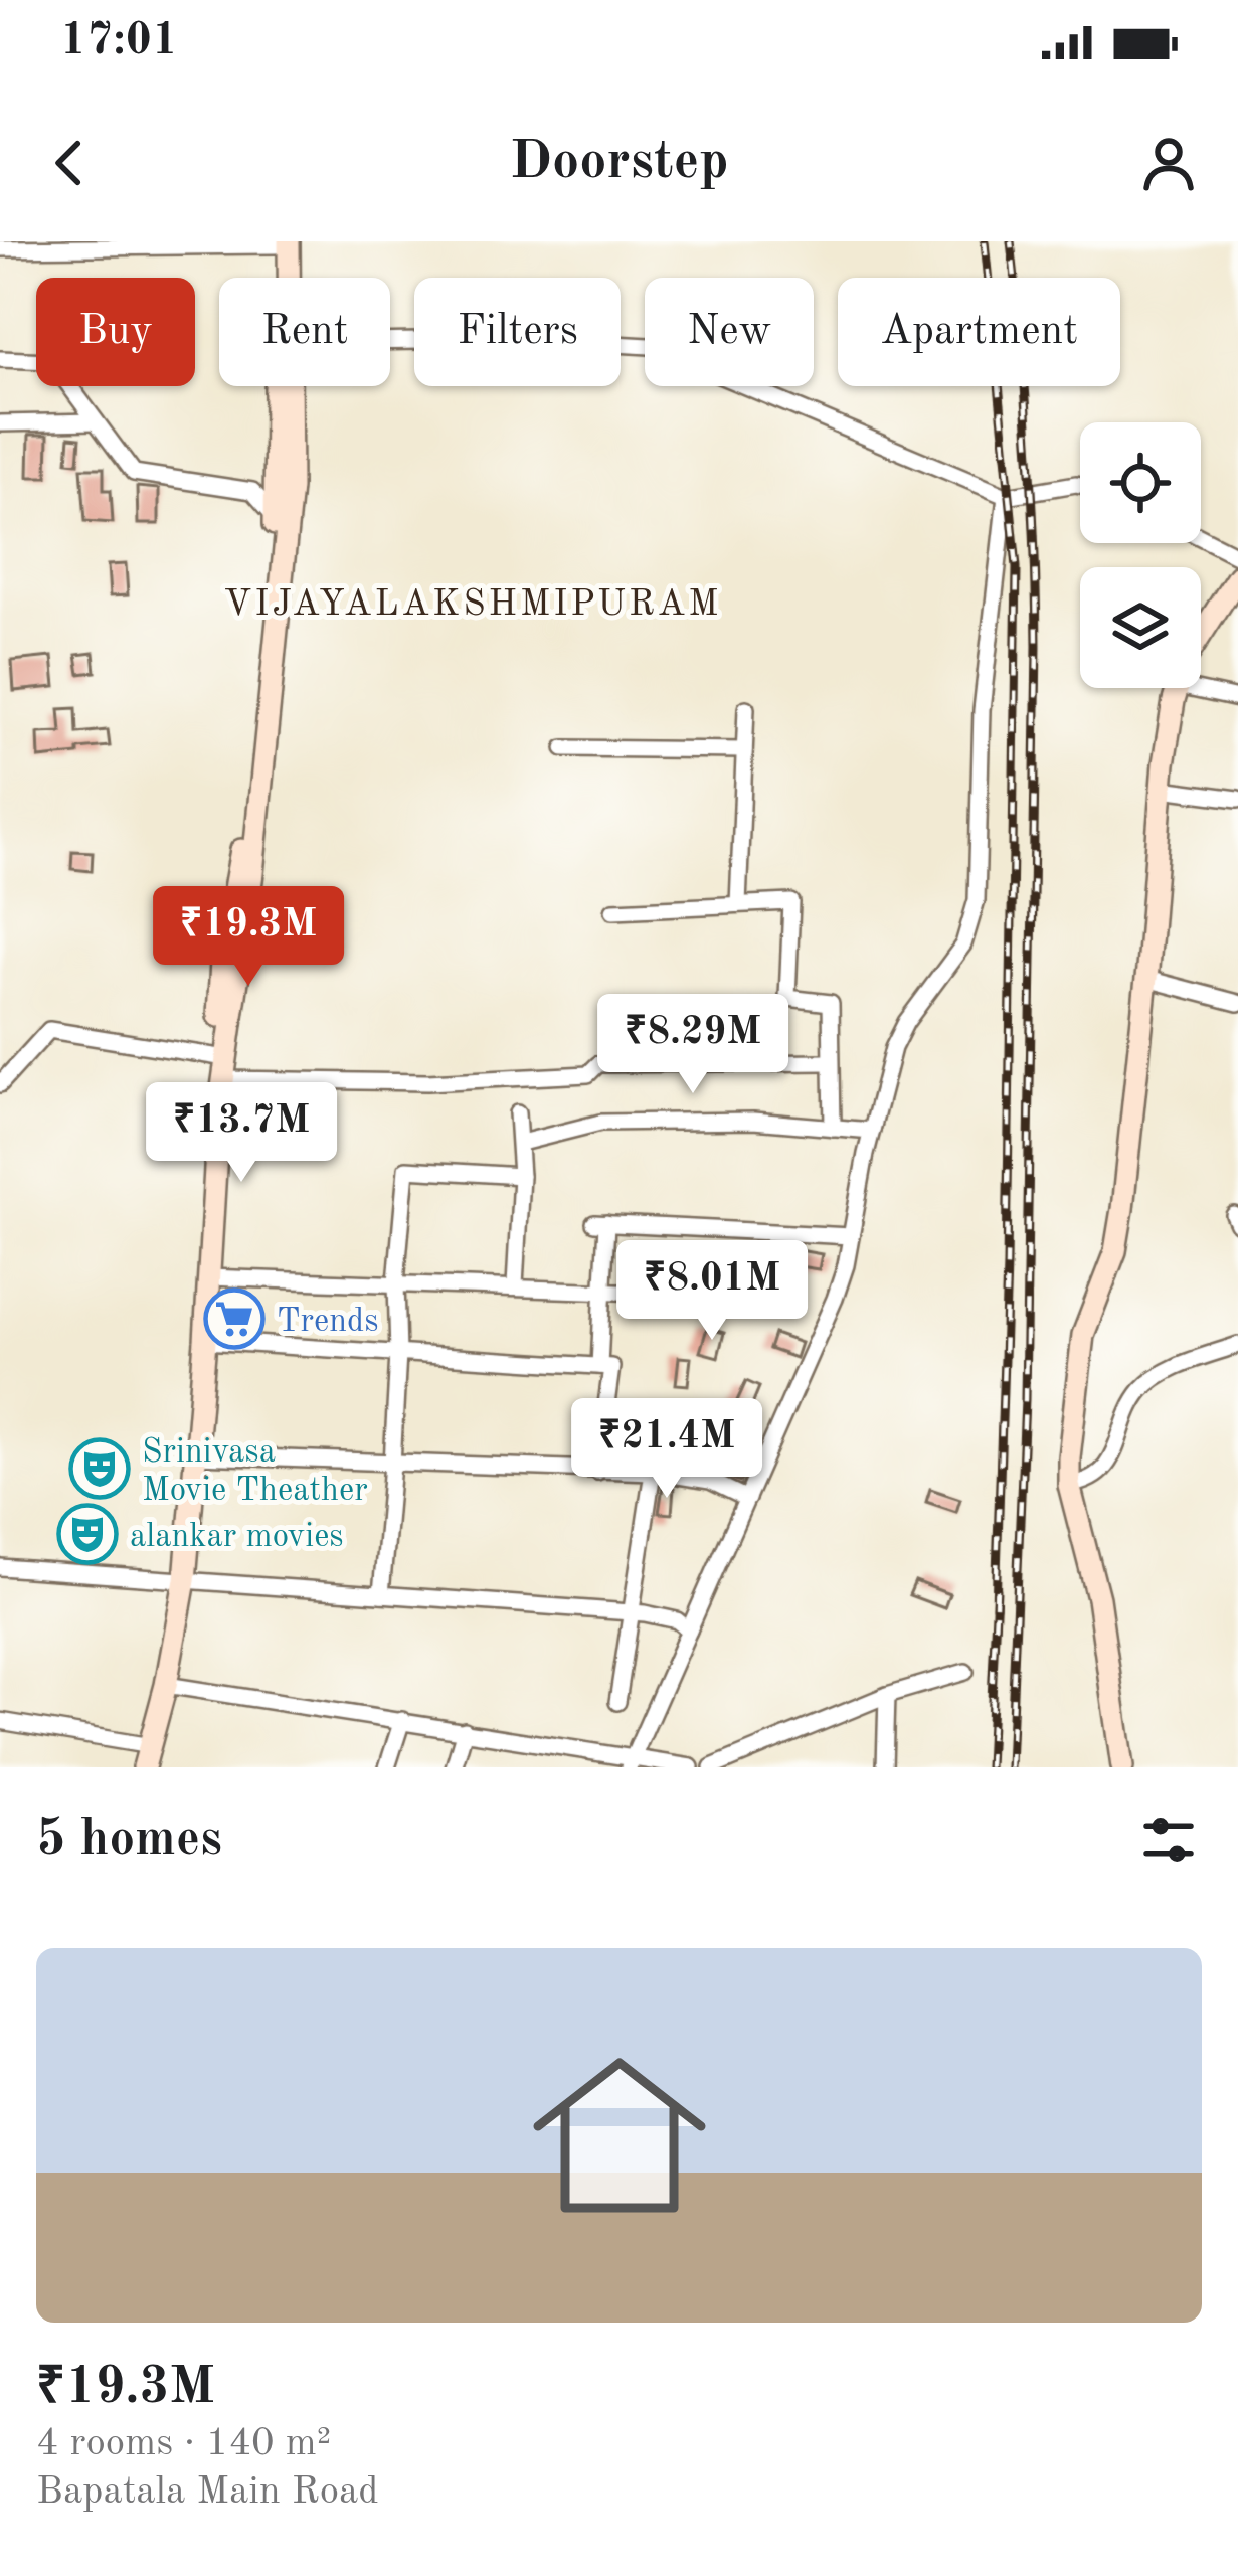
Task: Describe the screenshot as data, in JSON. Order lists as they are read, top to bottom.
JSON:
{
  "districts": ["VIJAYALAKSHMIPURAM"],
  "places": {
    "supermarket": ["Trends"],
    "theatre": ["Srinivasa Movie Theather", "alankar movies"]
  },
  "page": {
    "status": "17:01",
    "header": "Doorstep",
    "chip": [
      "Buy",
      "Rent",
      "Filters",
      "New",
      "Apartment"
    ],
    "price": [
      "₹19.3M",
      "₹8.29M",
      "₹13.7M",
      "₹8.01M",
      "₹21.4M"
    ],
    "heading": "5 homes",
    "list": [
      {
        "name": "₹19.3M",
        "note": "4 rooms · 140 m² · Bapatala Main Road"
      }
    ]
  }
}
